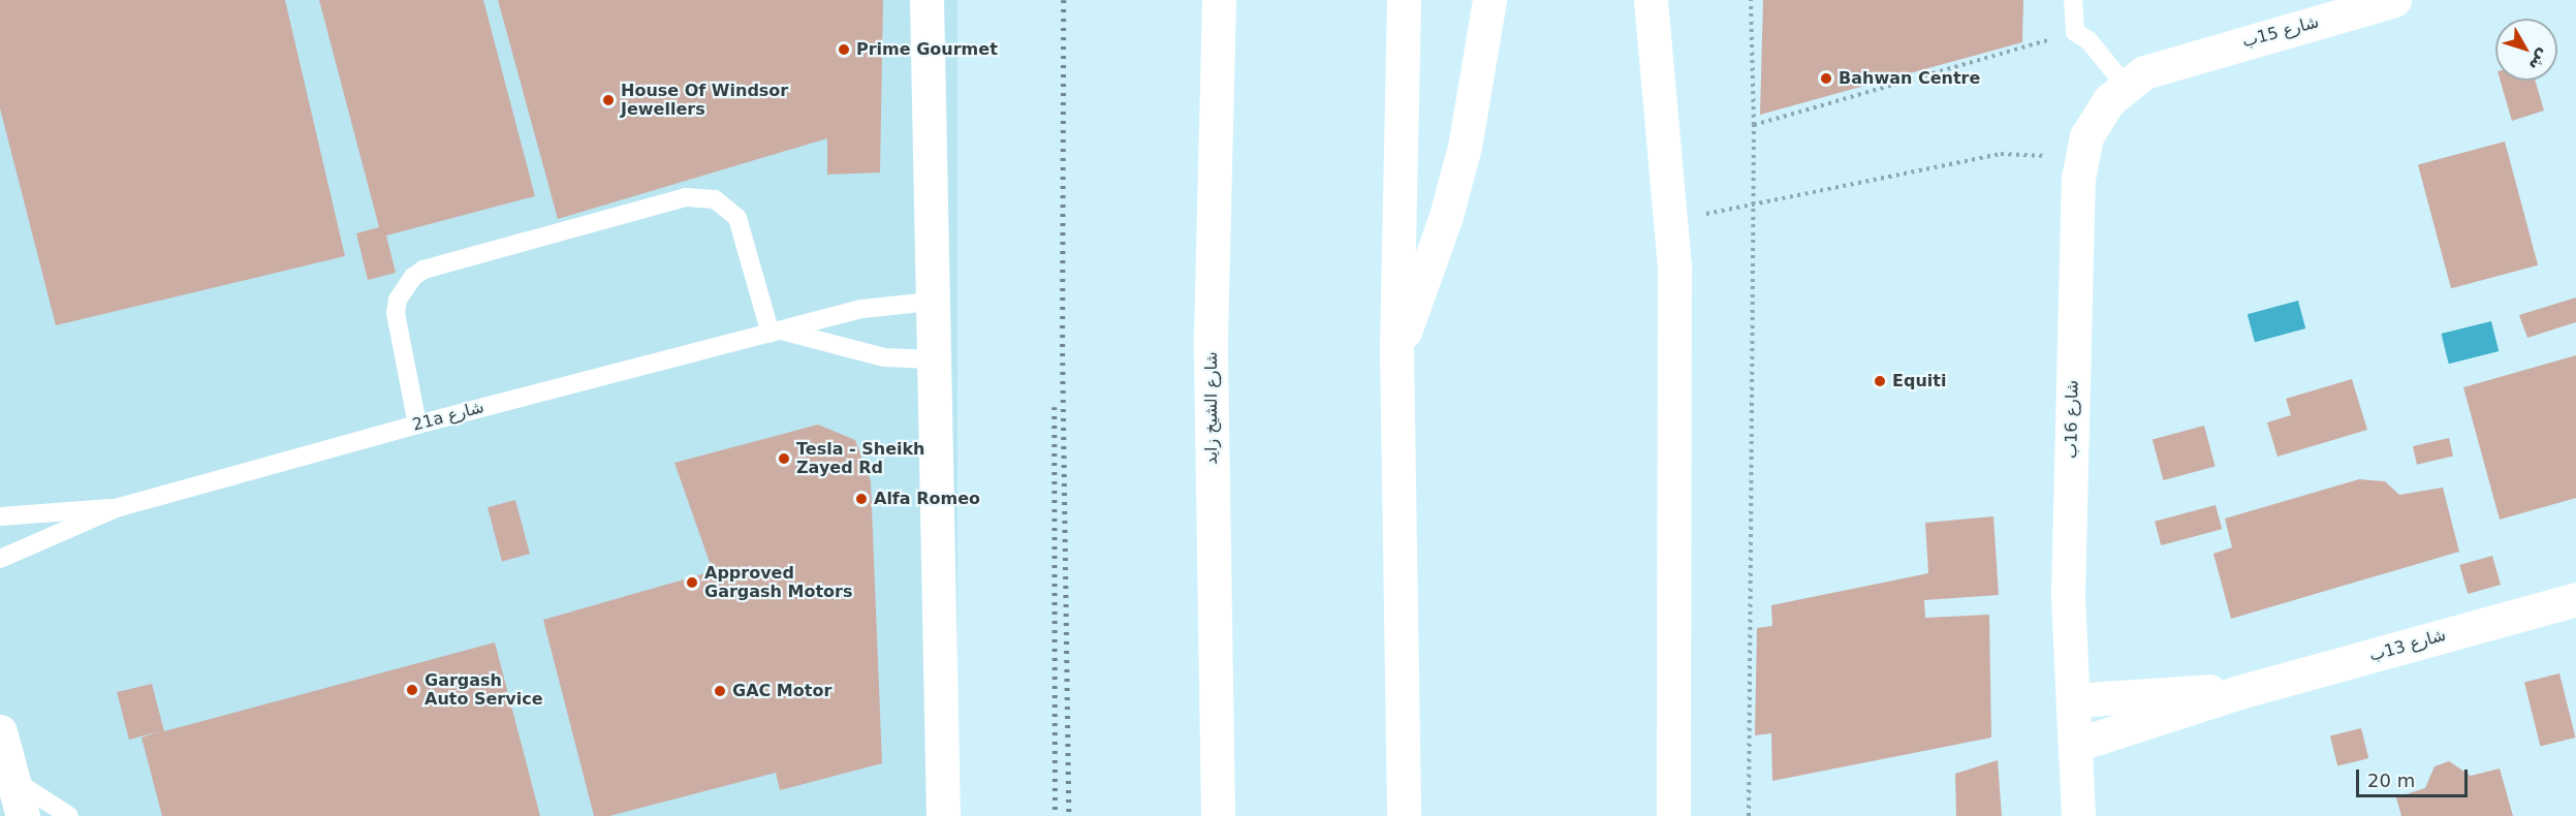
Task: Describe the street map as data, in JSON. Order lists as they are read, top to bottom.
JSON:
{
  "streets": {
    "main road": [
      "شارع 15ب",
      "شارع الشيخ زايد",
      "شارع 16ب",
      "شارع 13ب"
    ],
    "lane": ["21a شارع"]
  },
  "crossings": [
    ["شارع 15ب", "شارع 16ب"],
    ["شارع 16ب", "شارع 13ب"]
  ],
  "places": [
    "Prime Gourmet",
    "Bahwan Centre",
    "House Of Windsor Jewellers",
    "Equiti",
    "Tesla - Sheikh Zayed Rd",
    "Alfa Romeo",
    "Approved Gargash Motors",
    "Gargash Auto Service",
    "GAC Motor"
  ],
  "scale_bar": "20 m",
  "north": "bottom right"
}
